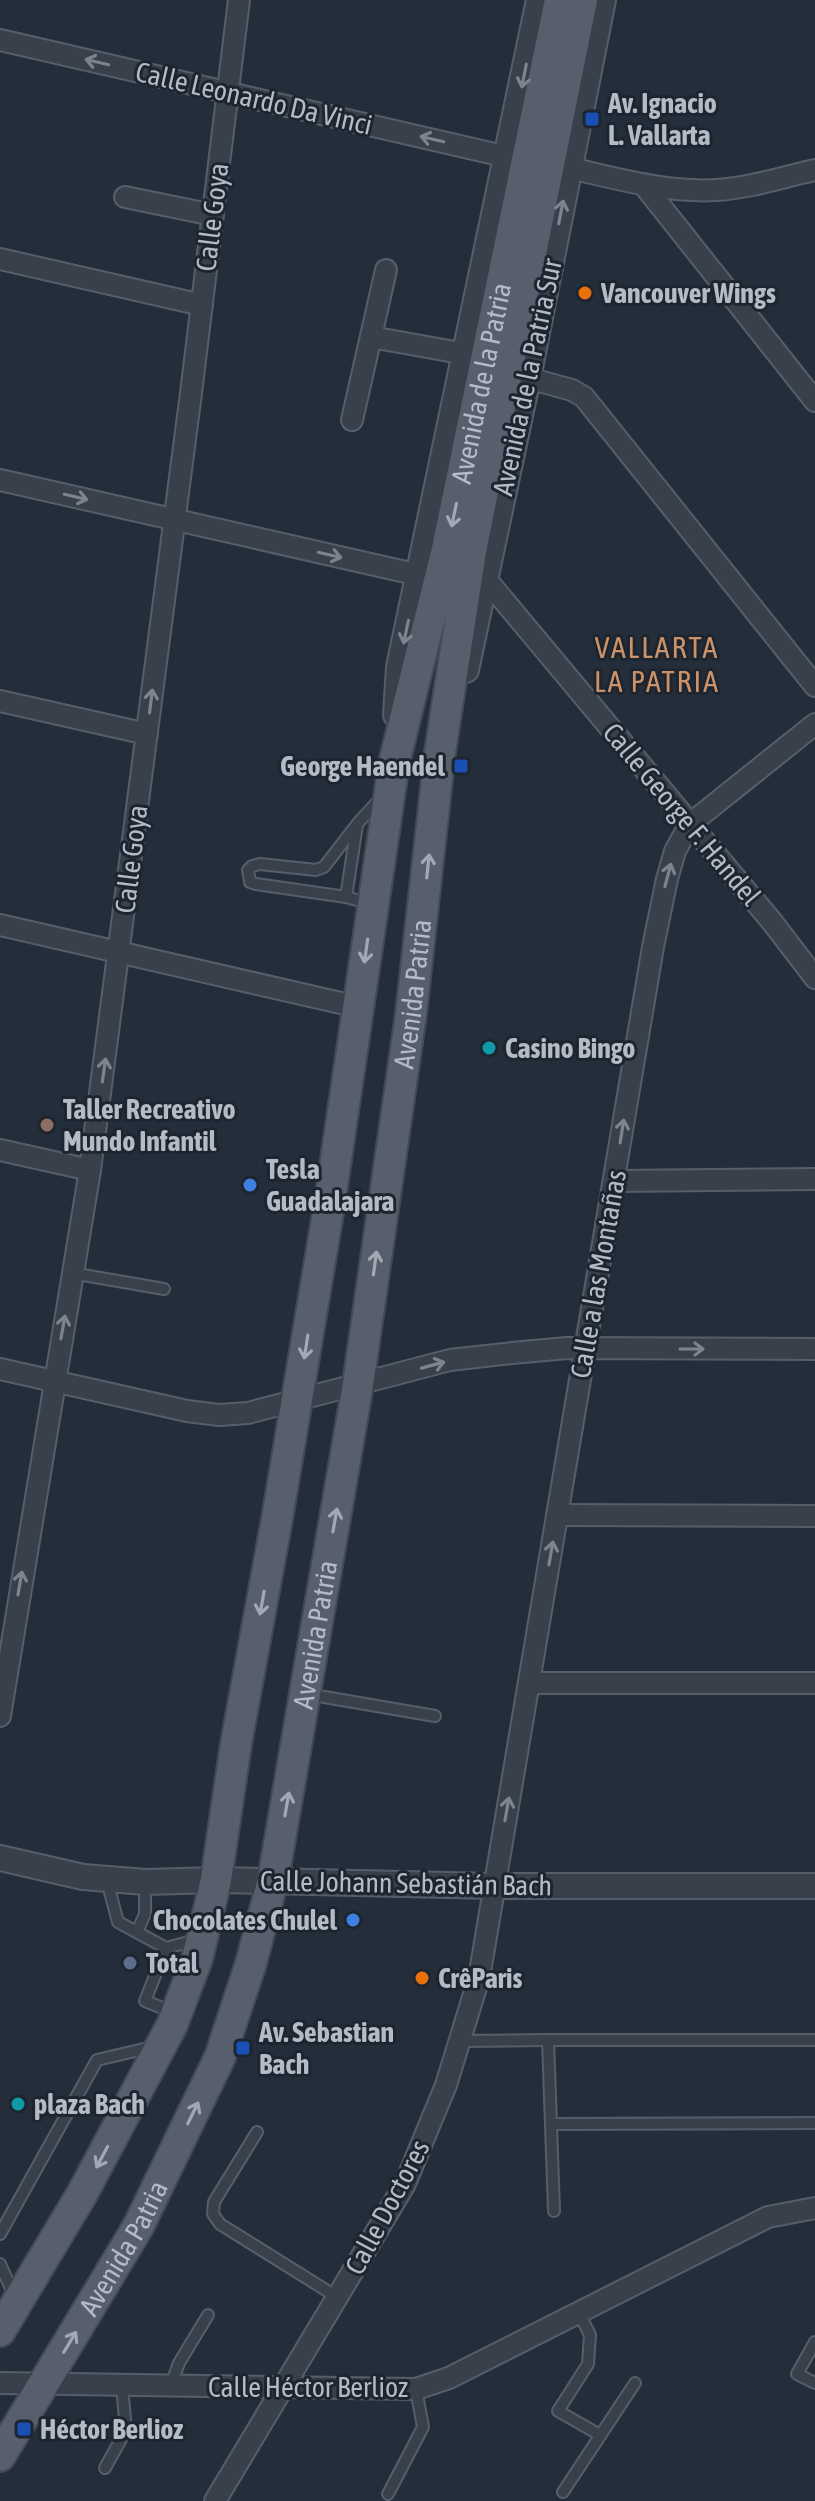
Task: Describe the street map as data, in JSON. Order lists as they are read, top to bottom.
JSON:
{
  "streets": {
    "main road": ["Avenida de la Patria", "Avenida Patria"],
    "street": [
      "Calle Leonardo Da Vinci",
      "Calle Goya",
      "Avenida de la Patria Sur",
      "Calle George F. Handel",
      "Calle a las Montañas",
      "Calle Johann Sebastián Bach",
      "Calle Doctores",
      "Calle Héctor Berlioz"
    ]
  },
  "crossings": [
    ["Calle Leonardo Da Vinci", "Calle Goya"],
    ["Avenida de la Patria Sur", "Avenida de la Patria"],
    ["Avenida de la Patria Sur", "Calle George F. Handel"],
    ["Avenida de la Patria Sur", "Avenida Patria"],
    ["Avenida de la Patria", "Avenida Patria"],
    ["Calle George F. Handel", "Calle a las Montañas"],
    ["Avenida Patria", "Calle Johann Sebastián Bach"],
    ["Avenida Patria", "Calle Héctor Berlioz"],
    ["Calle a las Montañas", "Calle Johann Sebastián Bach"],
    ["Calle a las Montañas", "Calle Doctores"],
    ["Calle Johann Sebastián Bach", "Calle Doctores"],
    ["Calle Doctores", "Calle Héctor Berlioz"]
  ],
  "one_way": ["Calle Leonardo Da Vinci", "Calle Goya", "Calle a las Montañas"],
  "districts": ["VALLARTA LA PATRIA"],
  "places": {
    "transit": [
      "Av. Ignacio L. Vallarta",
      "George Haendel",
      "Av. Sebastian Bach",
      "Héctor Berlioz"
    ],
    "other": [
      "Vancouver Wings",
      "Casino Bingo",
      "Taller Recreativo Mundo Infantil",
      "Tesla Guadalajara",
      "Chocolates Chulel",
      "Total",
      "CrêParis",
      "plaza Bach"
    ]
  }
}
